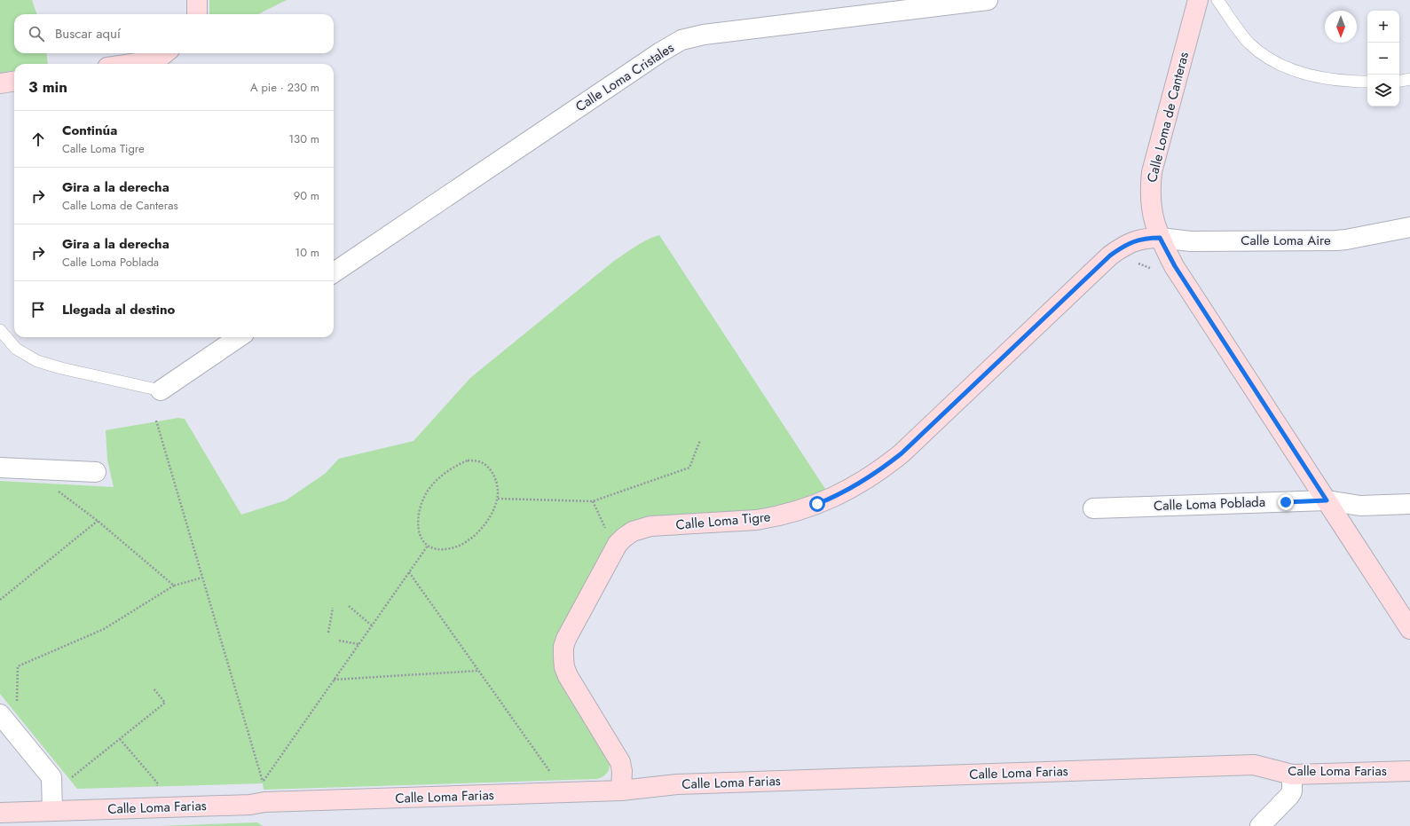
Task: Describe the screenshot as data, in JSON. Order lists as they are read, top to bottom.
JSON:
{
  "streets": {
    "main road": ["Calle Loma de Canteras", "Calle Loma Tigre", "Calle Loma Farias"],
    "street": ["Calle Loma Cristales", "Calle Loma Aire", "Calle Loma Poblada"]
  },
  "crossings": [
    ["Calle Loma de Canteras", "Calle Loma Aire"],
    ["Calle Loma de Canteras", "Calle Loma Poblada"],
    ["Calle Loma de Canteras", "Calle Loma Tigre"],
    ["Calle Loma Aire", "Calle Loma Tigre"],
    ["Calle Loma Tigre", "Calle Loma Farias"]
  ],
  "north": "bottom",
  "page": {
    "map_buttons": ["+", "−"],
    "search": "Buscar aquí",
    "heading": ["3 min", "A pie · 230 m"],
    "list": [
      ["Continúa", "Calle Loma Tigre", "130 m"],
      ["Gira a la derecha", "Calle Loma de Canteras", "90 m"],
      ["Gira a la derecha", "Calle Loma Poblada", "10 m"],
      "Llegada al destino"
    ]
  }
}
